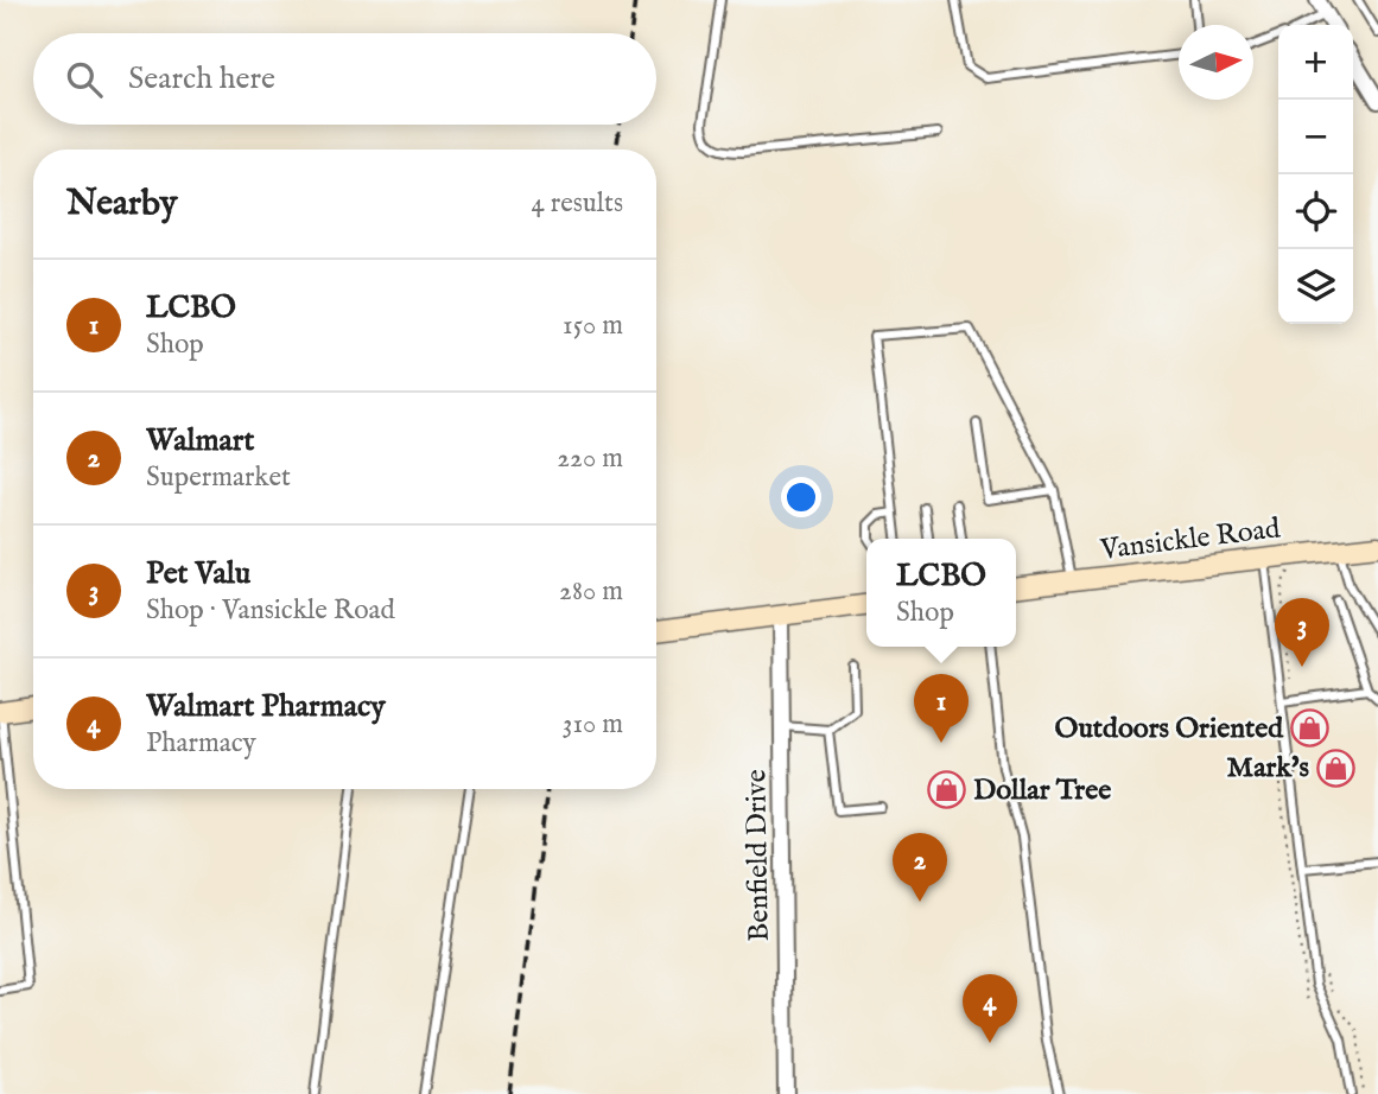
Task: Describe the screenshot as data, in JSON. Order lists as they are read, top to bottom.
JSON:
{
  "streets": {
    "street": ["Vansickle Road", "Benfield Drive"]
  },
  "places": {
    "shop": ["Outdoors Oriented", "Mark's", "Dollar Tree"]
  },
  "north": "right",
  "page": {
    "map_buttons": ["+", "−"],
    "search": "Search here",
    "heading": ["Nearby", "4 results"],
    "list": [
      {
        "mark": "1",
        "name": "LCBO",
        "note": "Shop",
        "value": "150 m"
      },
      {
        "mark": "2",
        "name": "Walmart",
        "note": "Supermarket",
        "value": "220 m"
      },
      {
        "mark": "3",
        "name": "Pet Valu",
        "note": "Shop · Vansickle Road",
        "value": "280 m"
      },
      {
        "mark": "4",
        "name": "Walmart Pharmacy",
        "note": "Pharmacy",
        "value": "310 m"
      }
    ],
    "popup": ["LCBO", "Shop"],
    "pins": [
      "3",
      "1",
      "2",
      "4"
    ]
  }
}
